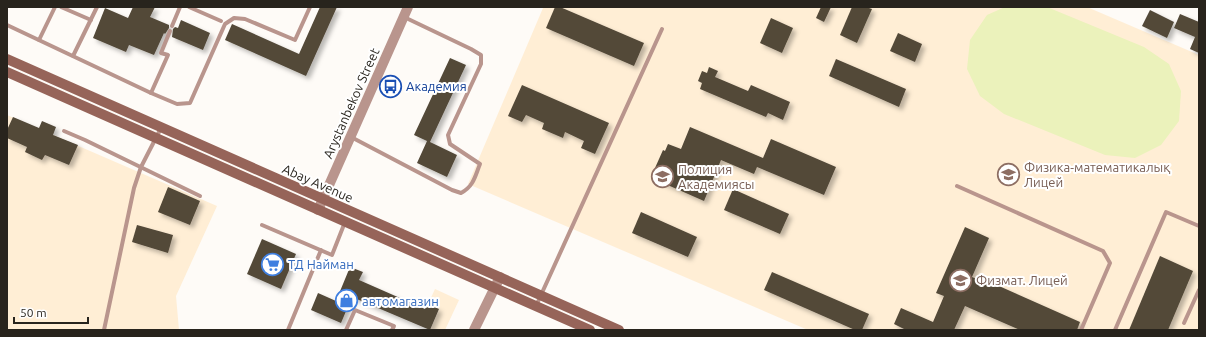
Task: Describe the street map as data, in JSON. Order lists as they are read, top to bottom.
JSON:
{
  "streets": {
    "main road": ["Abay Avenue"],
    "street": ["Arystanbekov Street"]
  },
  "crossings": [
    ["Arystanbekov Street", "Abay Avenue"]
  ],
  "places": {
    "bus stop": ["Академия"],
    "school or university": ["Физика-математикалық Лицей", "Полиция Академиясы", "Физмат. Лицей"],
    "supermarket": ["ТД Найман"],
    "shop": ["автомагазин"]
  },
  "scale_bar": "50 m"
}
